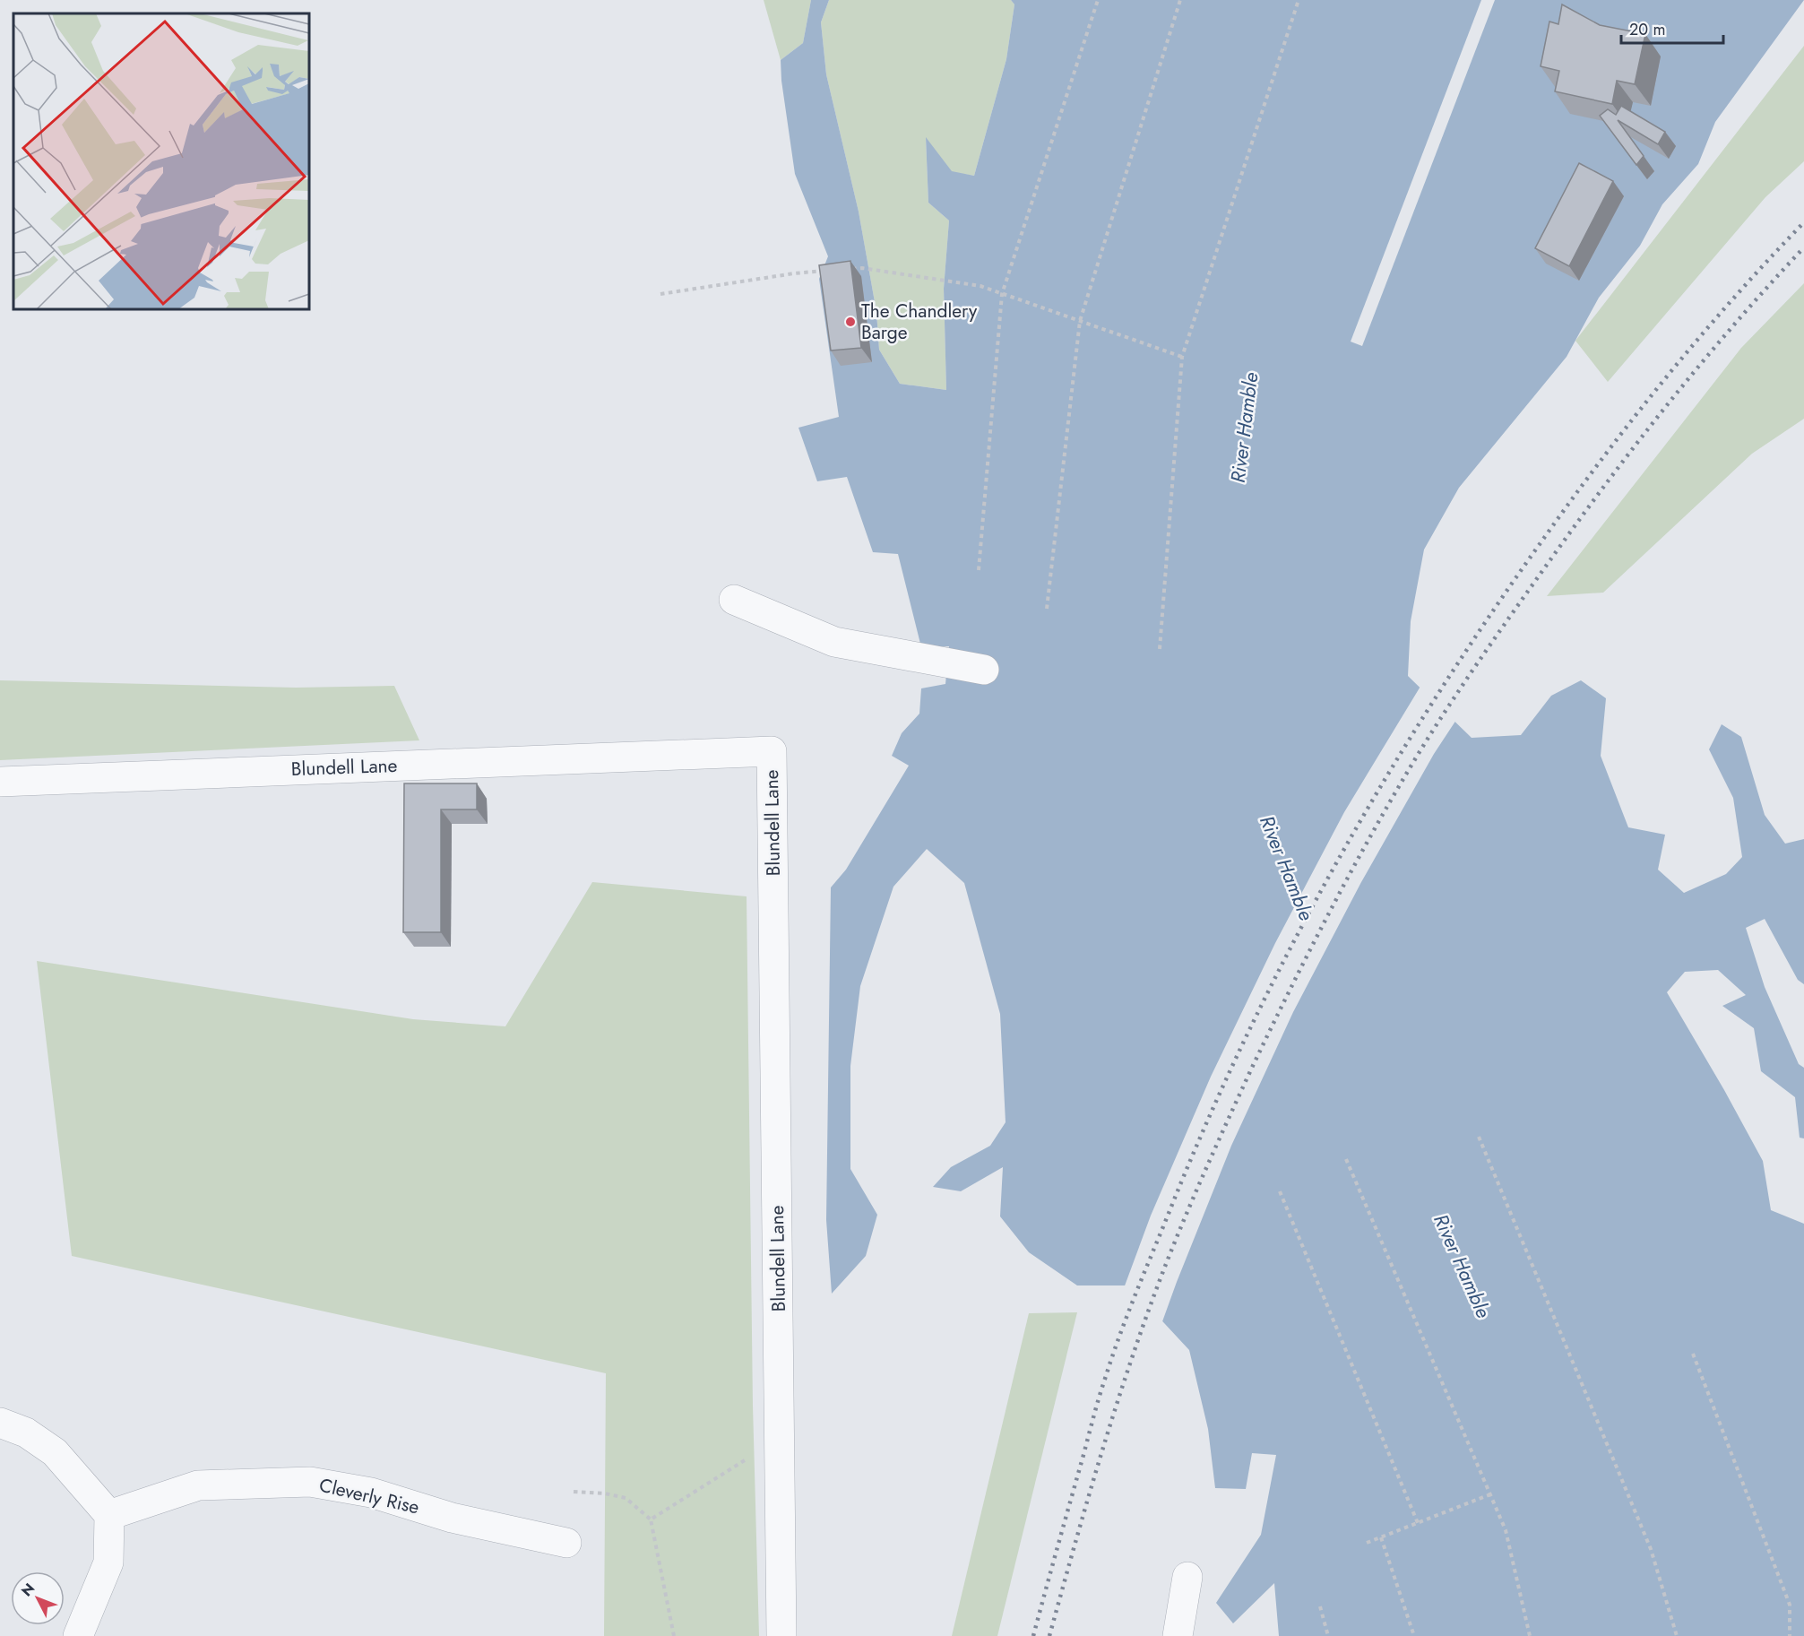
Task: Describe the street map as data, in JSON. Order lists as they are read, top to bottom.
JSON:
{
  "streets": {
    "street": ["Blundell Lane", "Cleverly Rise"]
  },
  "water": ["River Hamble"],
  "places": ["The Chandlery Barge"],
  "scale_bar": "20 m",
  "north": "top left"
}
